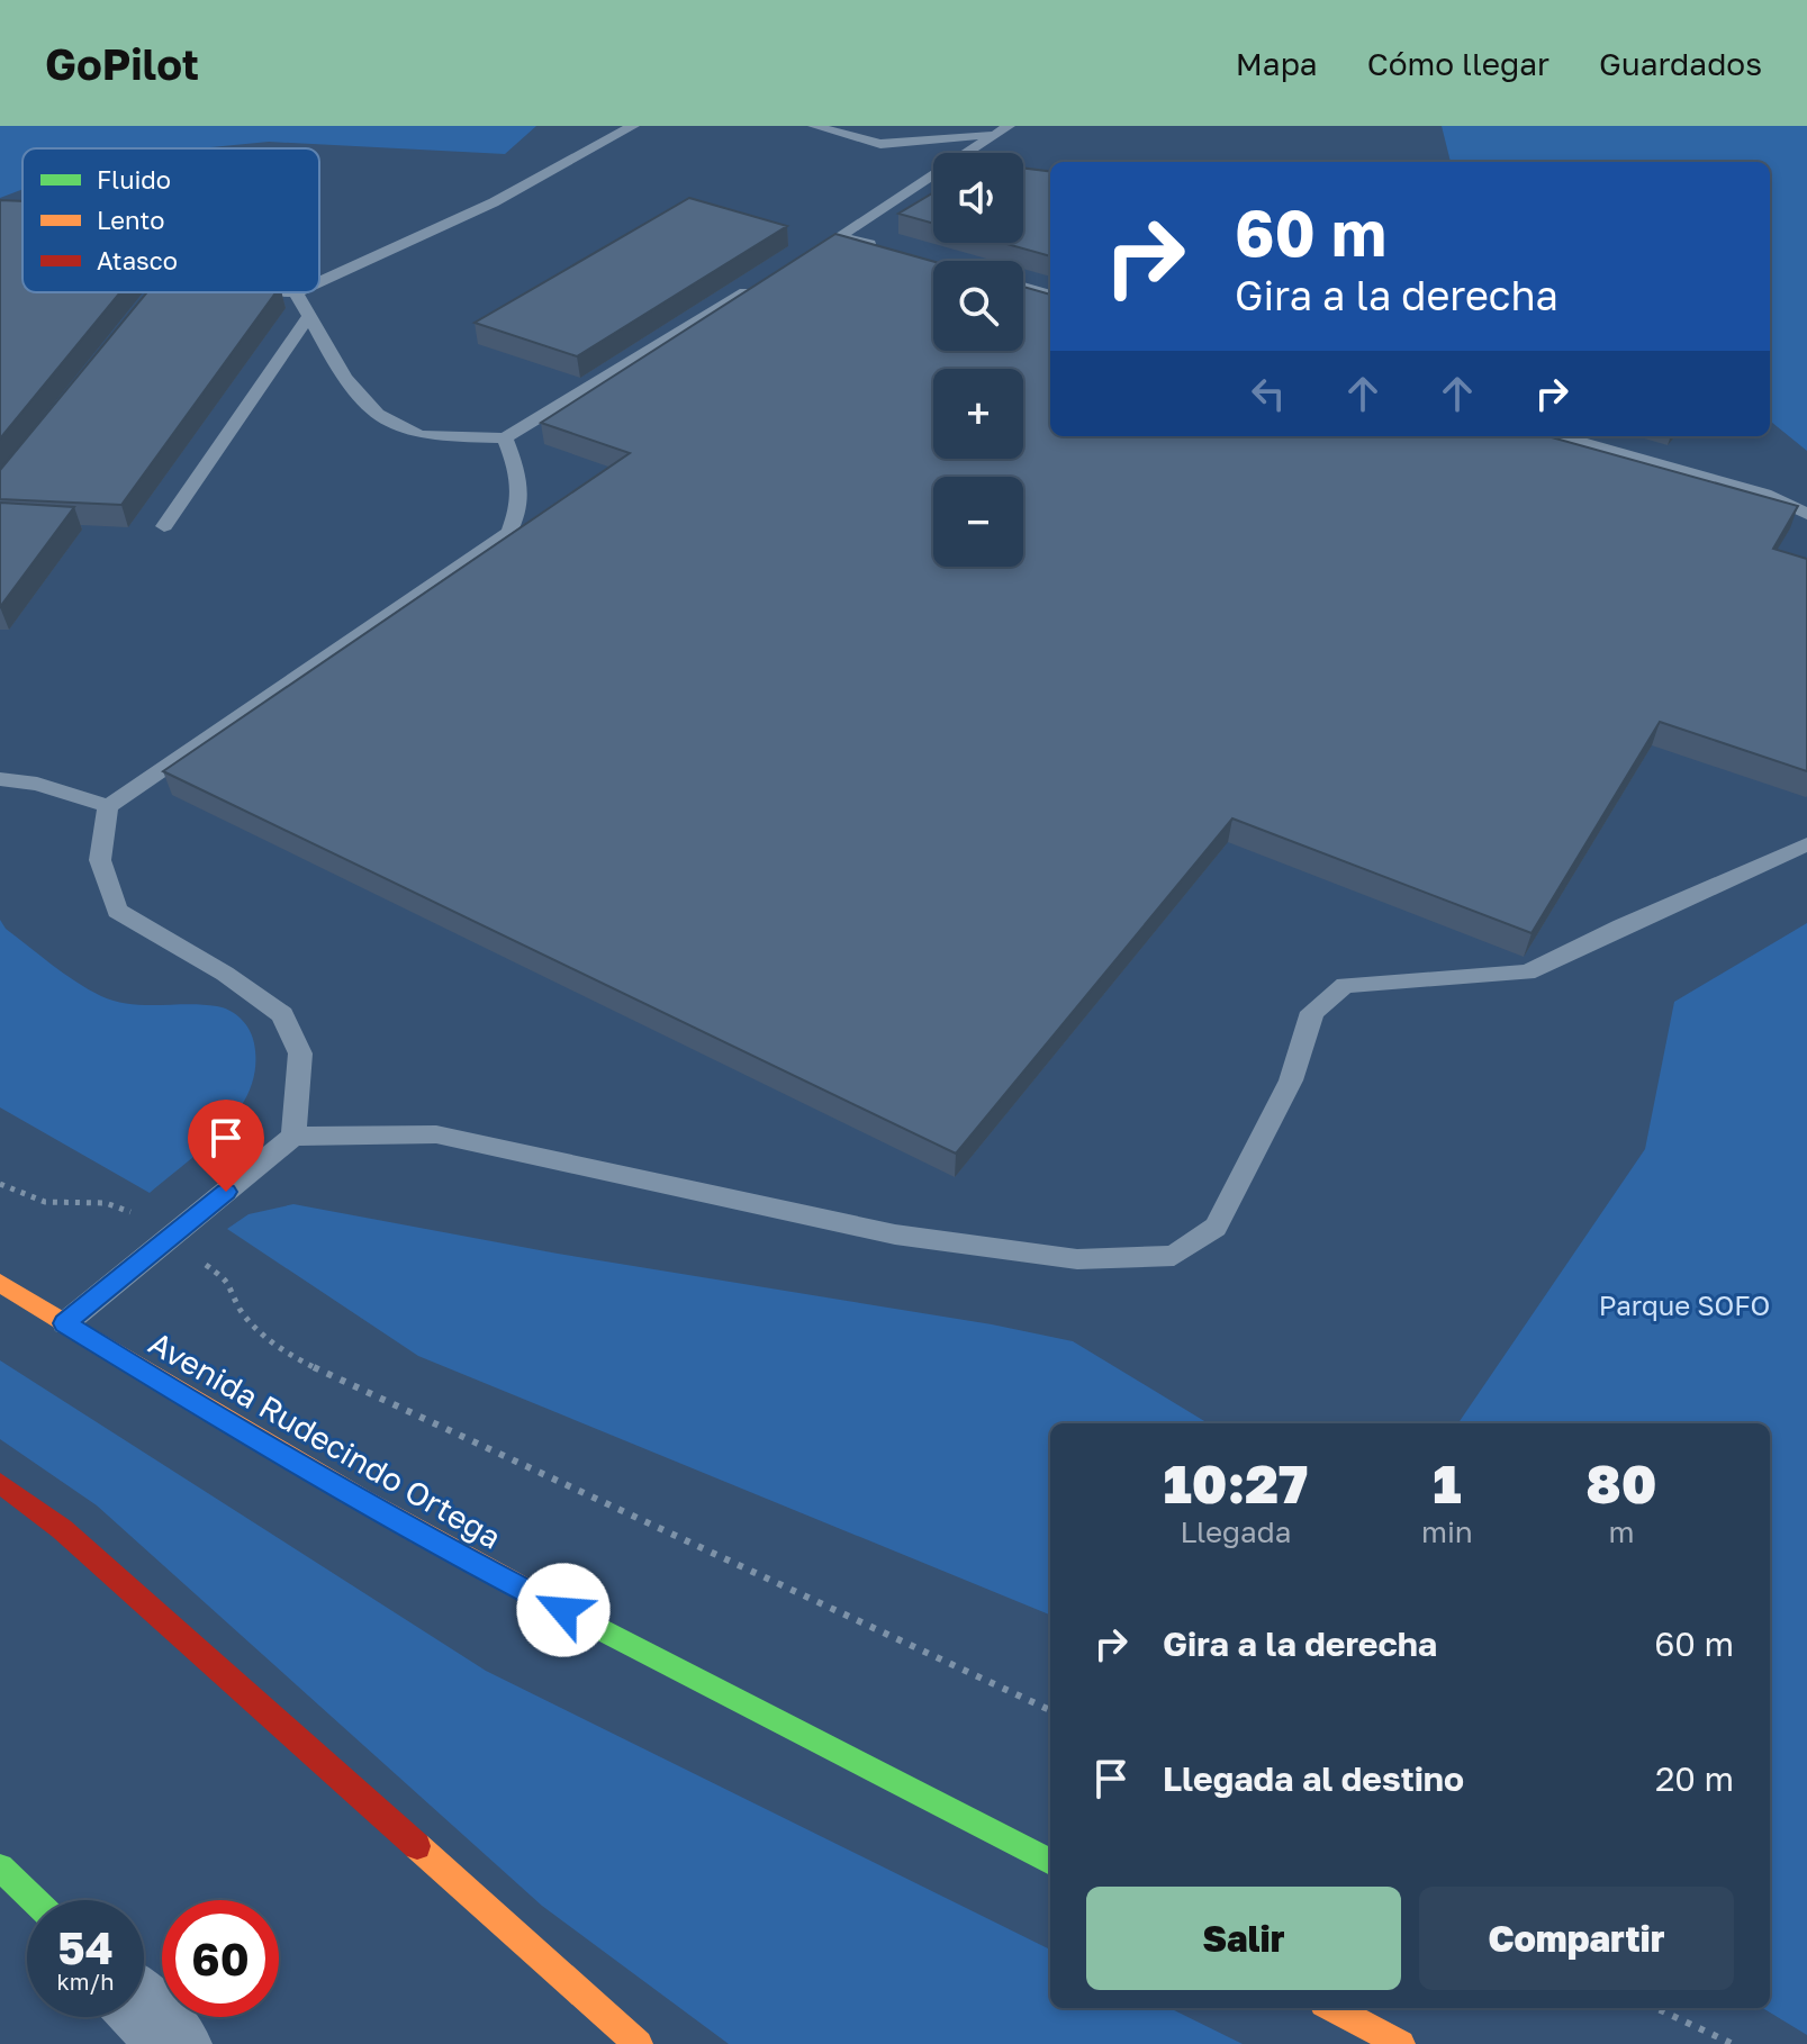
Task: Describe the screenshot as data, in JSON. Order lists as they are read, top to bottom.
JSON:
{
  "streets": {
    "main road": ["Avenida Rudecindo Ortega"]
  },
  "parks": ["Parque SOFO"],
  "legend": ["Fluido", "Lento", "Atasco"],
  "page": {
    "header": "GoPilot",
    "nav": ["Mapa", "Cómo llegar", "Guardados"],
    "map_buttons": ["+", "−"],
    "turn": ["60 m", "Gira a la derecha"],
    "eta": [
      "10:27",
      "Llegada",
      "1",
      "min",
      "80",
      "m"
    ],
    "list": [
      {
        "name": "Gira a la derecha",
        "value": "60 m"
      },
      {
        "name": "Llegada al destino",
        "value": "20 m"
      }
    ],
    "buttons": ["Salir", "Compartir"],
    "speed": "54 km/h",
    "limit": "60"
  }
}
